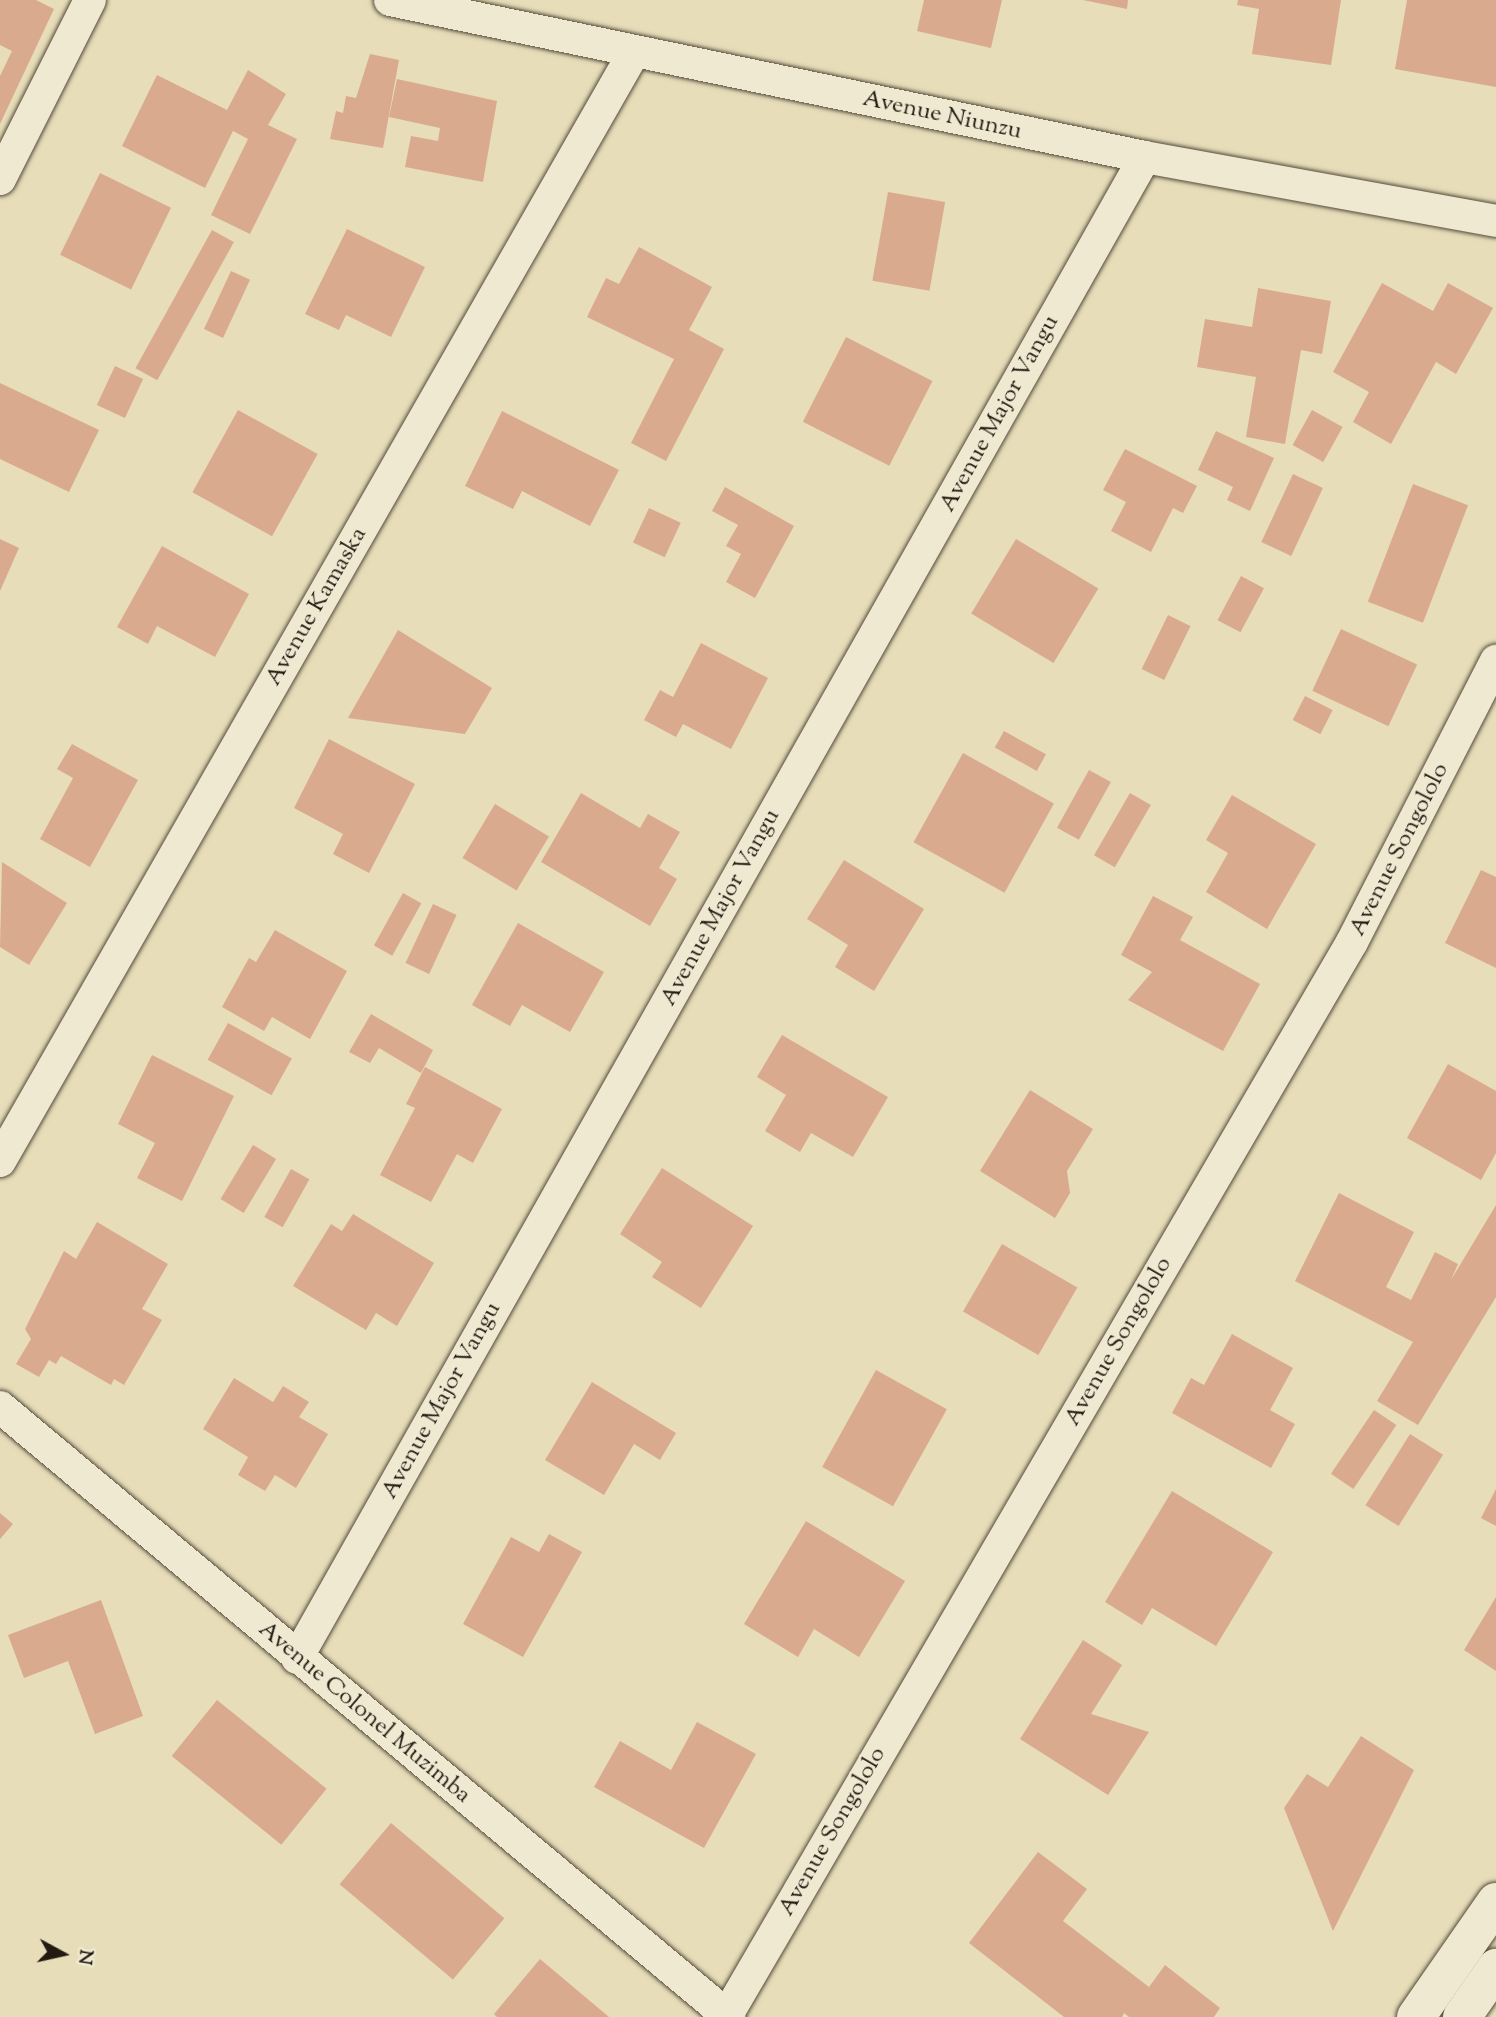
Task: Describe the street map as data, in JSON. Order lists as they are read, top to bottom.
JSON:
{
  "streets": {
    "street": [
      "Avenue Niunzu",
      "Avenue Major Vangu",
      "Avenue Kamaska",
      "Avenue Songololo",
      "Avenue Colonel Muzimba"
    ]
  },
  "crossings": [
    ["Avenue Niunzu", "Avenue Major Vangu"],
    ["Avenue Niunzu", "Avenue Kamaska"],
    ["Avenue Major Vangu", "Avenue Colonel Muzimba"],
    ["Avenue Songololo", "Avenue Colonel Muzimba"]
  ],
  "north": "right"
}
